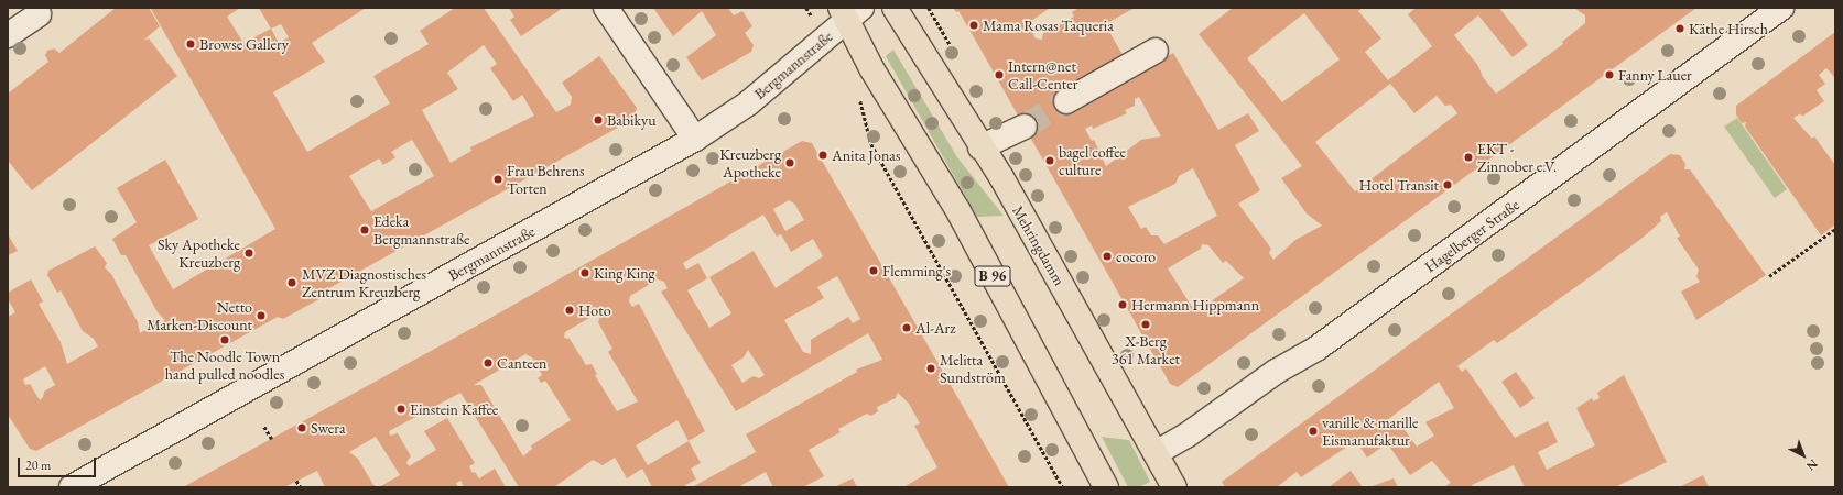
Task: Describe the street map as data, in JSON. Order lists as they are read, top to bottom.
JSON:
{
  "streets": {
    "main road": ["Mehringdamm", "B 96"],
    "street": ["Bergmannstraße", "Hagelberger Straße"]
  },
  "crossings": [
    ["Bergmannstraße", "B 96"],
    ["Hagelberger Straße", "Mehringdamm"]
  ],
  "places": [
    "Mama Rosas Taqueria",
    "Käthe Hirsch",
    "Browse Gallery",
    "Intern@net Call-Center",
    "Fanny Lauer",
    "Babikyu",
    "Anita Jonas",
    "EKT - Zinnober e.V.",
    "bagel coffee culture",
    "Kreuzberg Apotheke",
    "Frau Behrens Torten",
    "Hotel Transit",
    "Edeka Bergmannstraße",
    "Sky Apotheke Kreuzberg",
    "cocoro",
    "Flemming's",
    "King King",
    "MVZ Diagnostisches Zentrum Kreuzberg",
    "Hermann Hippmann",
    "Hoto",
    "Netto Marken-Discount",
    "X-Berg 361 Market",
    "Al-Arz",
    "The Noodle Town hand pulled noodles",
    "Canteen",
    "Melitta Sundström",
    "Einstein Kaffee",
    "Swera",
    "vanille & marille Eismanufaktur"
  ],
  "scale_bar": "20 m",
  "north": "bottom right"
}
